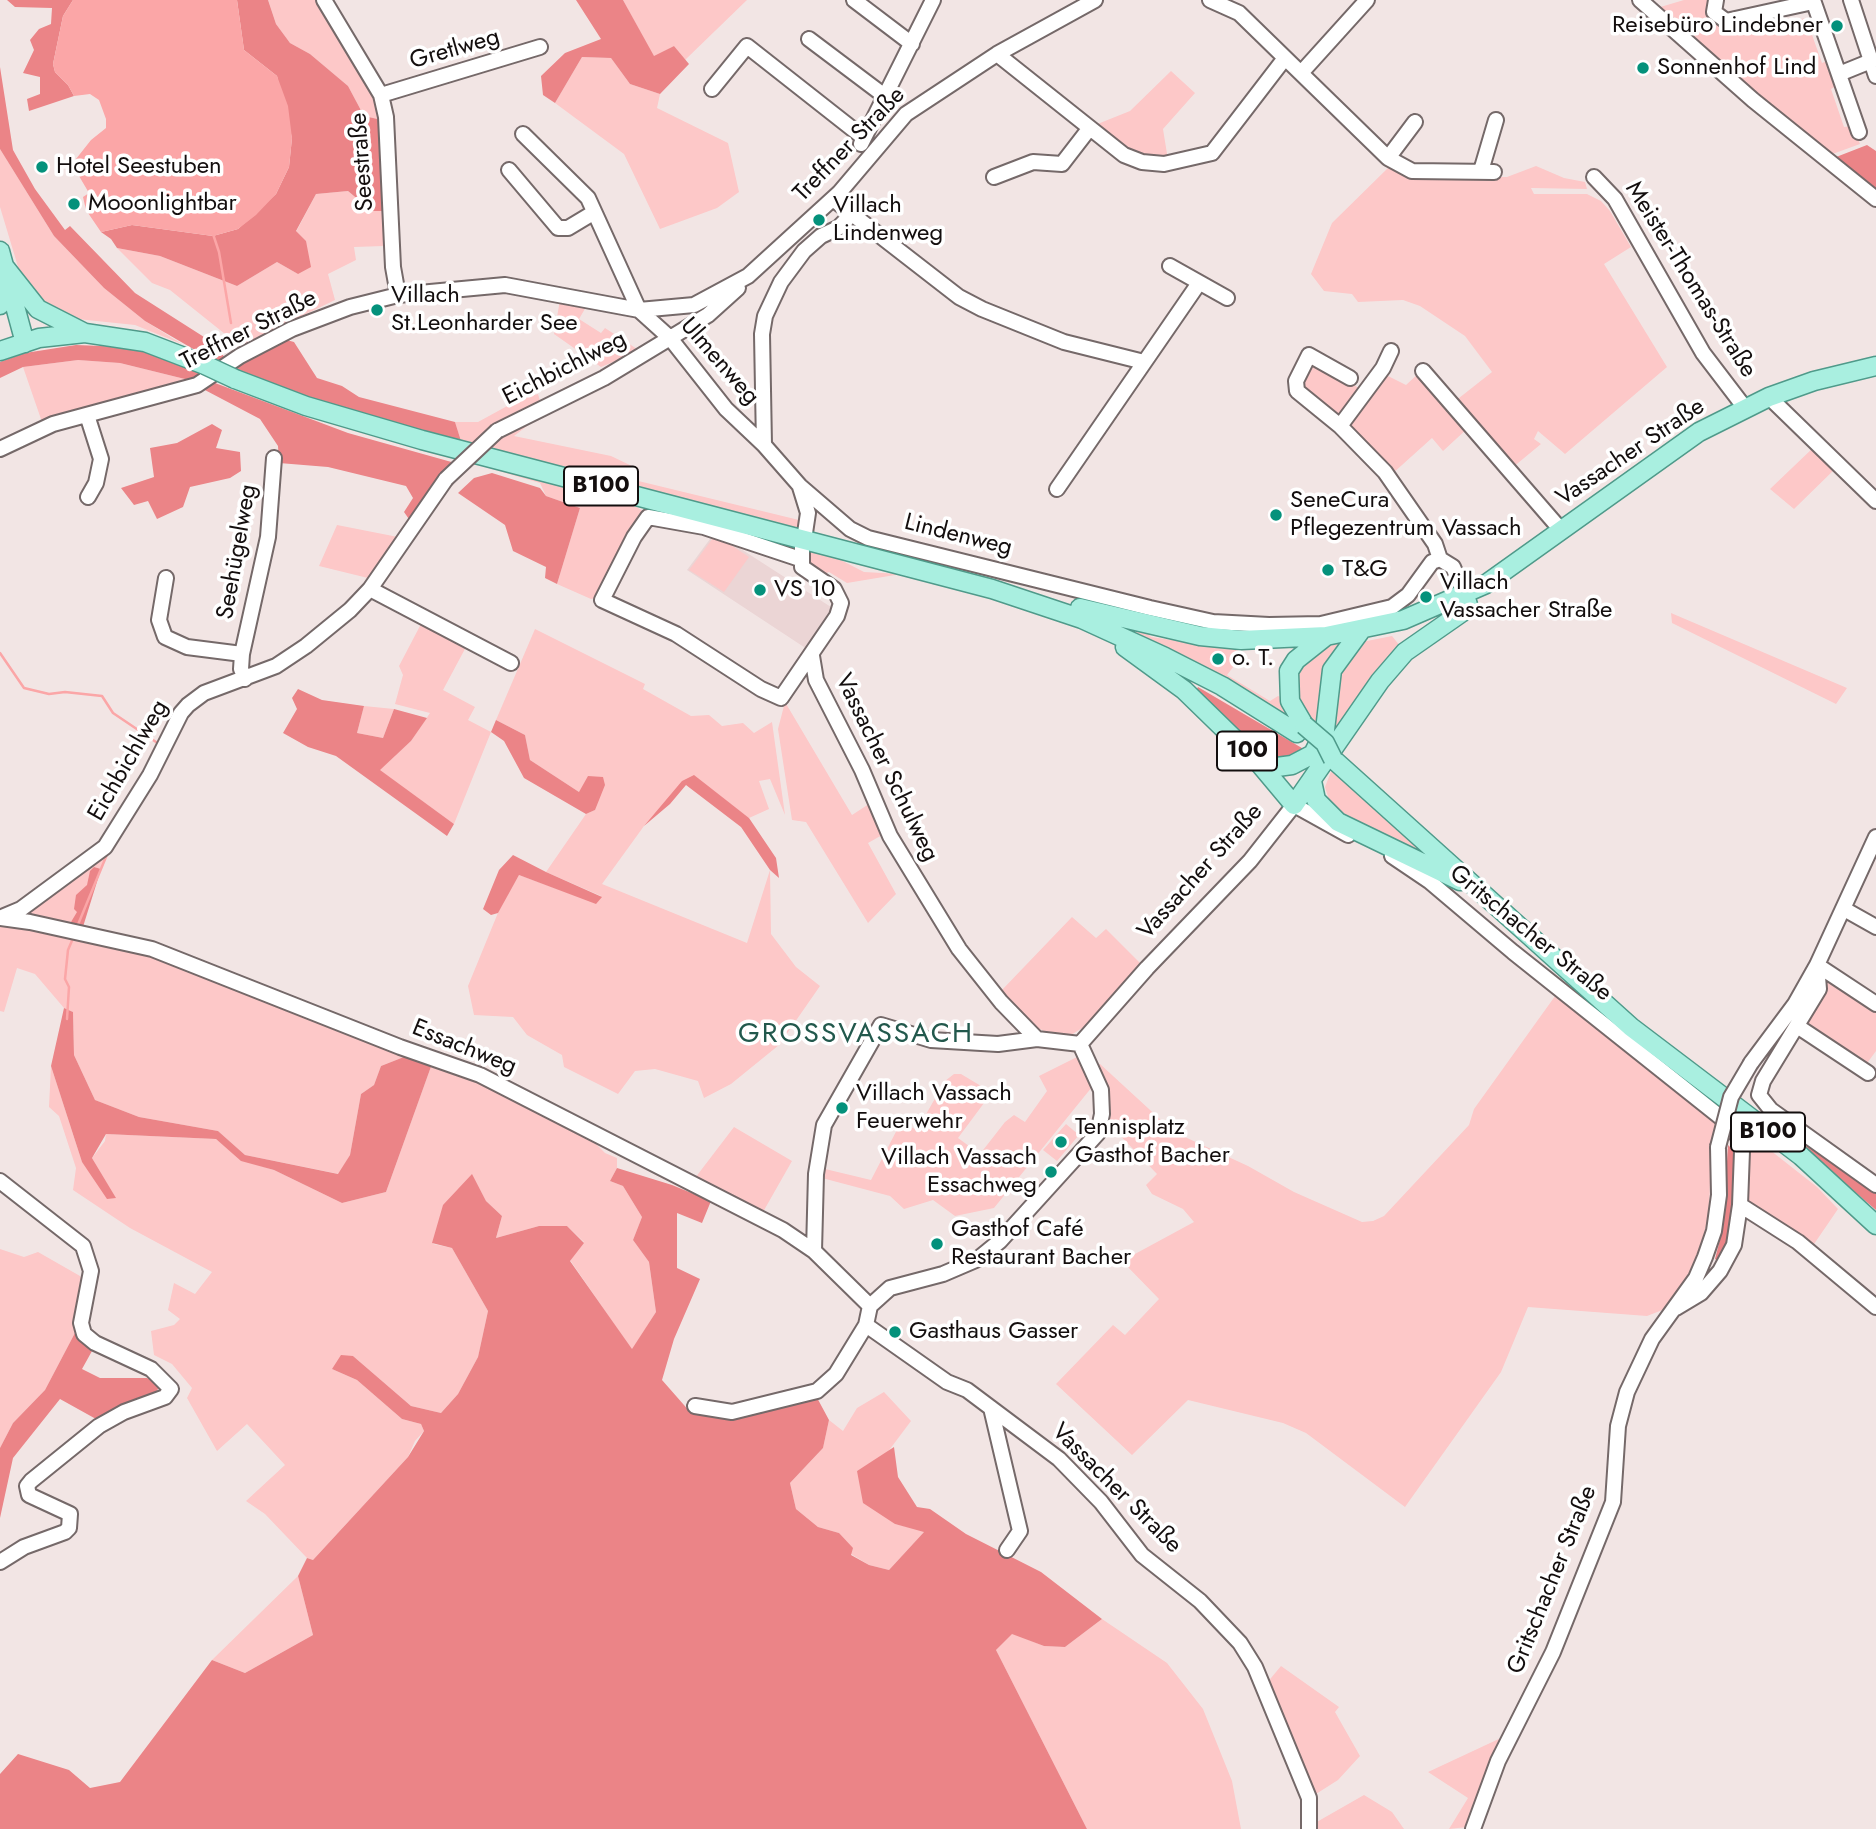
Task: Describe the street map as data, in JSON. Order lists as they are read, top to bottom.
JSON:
{
  "streets": {
    "main road": ["Vassacher Straße", "B100", "100"],
    "street": [
      "Gretlweg",
      "Treffner Straße",
      "Seestraße",
      "Meister-Thomas-Straße",
      "Ulmenweg",
      "Eichbichlweg",
      "Lindenweg",
      "Seehügelweg",
      "Vassacher Schulweg",
      "Gritschacher Straße",
      "Essachweg"
    ]
  },
  "crossings": [
    ["Gretlweg", "Seestraße"],
    ["Treffner Straße", "Seestraße"],
    ["Treffner Straße", "Ulmenweg"],
    ["Treffner Straße", "Eichbichlweg"],
    ["Meister-Thomas-Straße", "Vassacher Straße"],
    ["Ulmenweg", "Eichbichlweg"],
    ["Ulmenweg", "Lindenweg"],
    ["Eichbichlweg", "Seehügelweg"],
    ["Eichbichlweg", "Essachweg"],
    ["Vassacher Straße", "100"],
    ["Vassacher Straße", "Gritschacher Straße"],
    ["B100", "100"],
    ["100", "Gritschacher Straße"]
  ],
  "districts": ["GROSSVASSACH"],
  "places": [
    "Reisebüro Lindebner",
    "Sonnenhof Lind",
    "Hotel Seestuben",
    "Mooonlightbar",
    "Villach Lindenweg",
    "Villach St.Leonharder See",
    "SeneCura Pflegezentrum Vassach",
    "T&G",
    "VS 10",
    "Villach Vassacher Straße",
    "o. T.",
    "Villach Vassach Feuerwehr",
    "Tennisplatz Gasthof Bacher",
    "Villach Vassach Essachweg",
    "Gasthof Café Restaurant Bacher",
    "Gasthaus Gasser"
  ]
}
